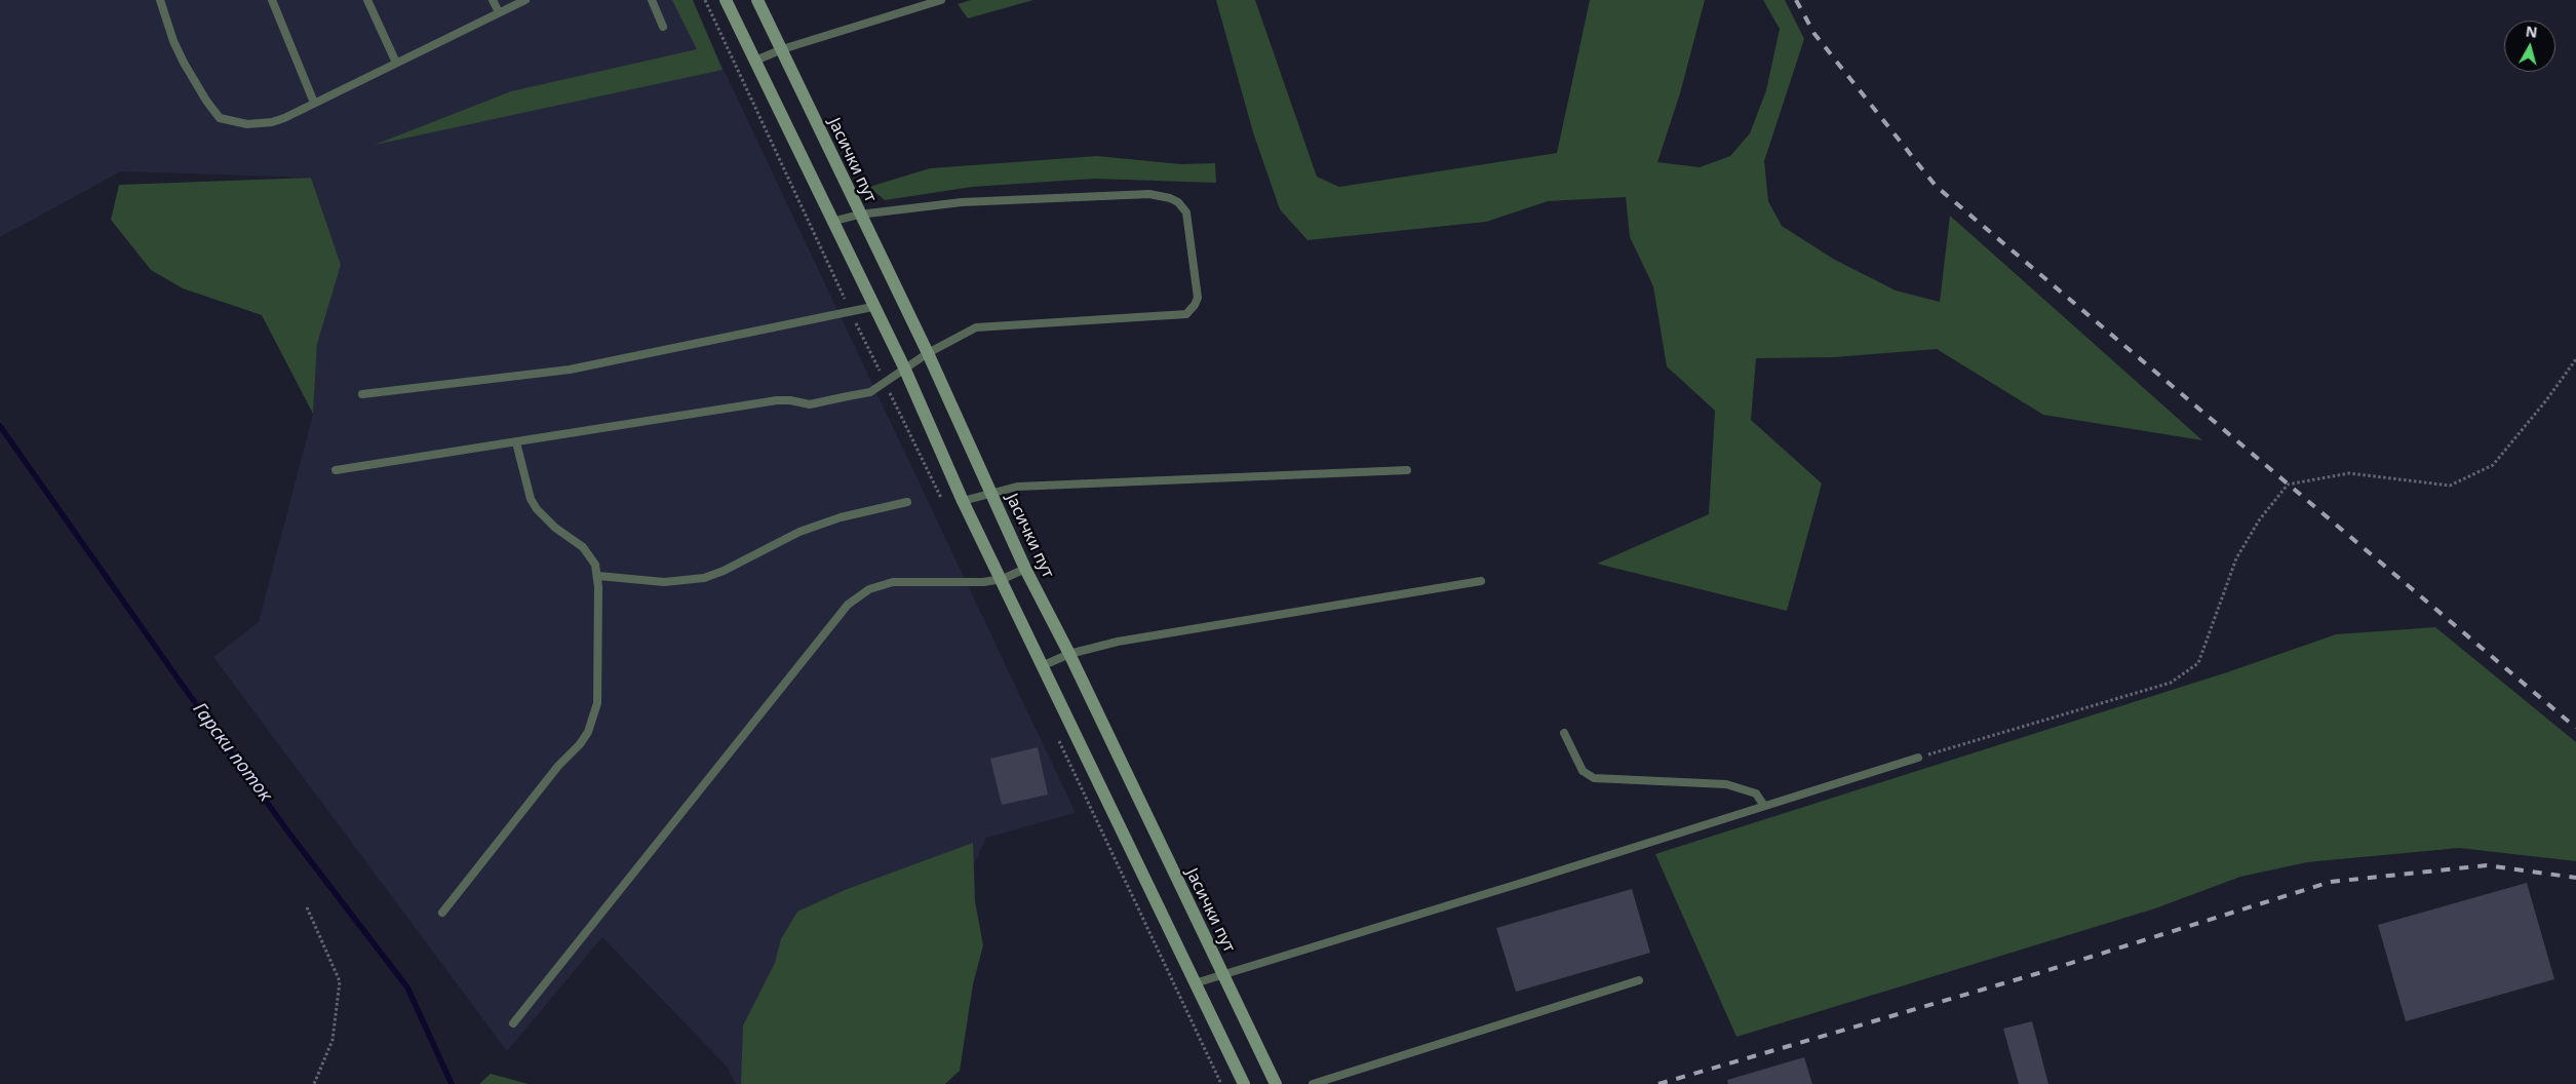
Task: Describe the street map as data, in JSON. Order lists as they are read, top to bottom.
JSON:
{
  "streets": {
    "main road": ["Јасички пут"]
  },
  "water": ["Гарски поток"],
  "north": "top"
}
